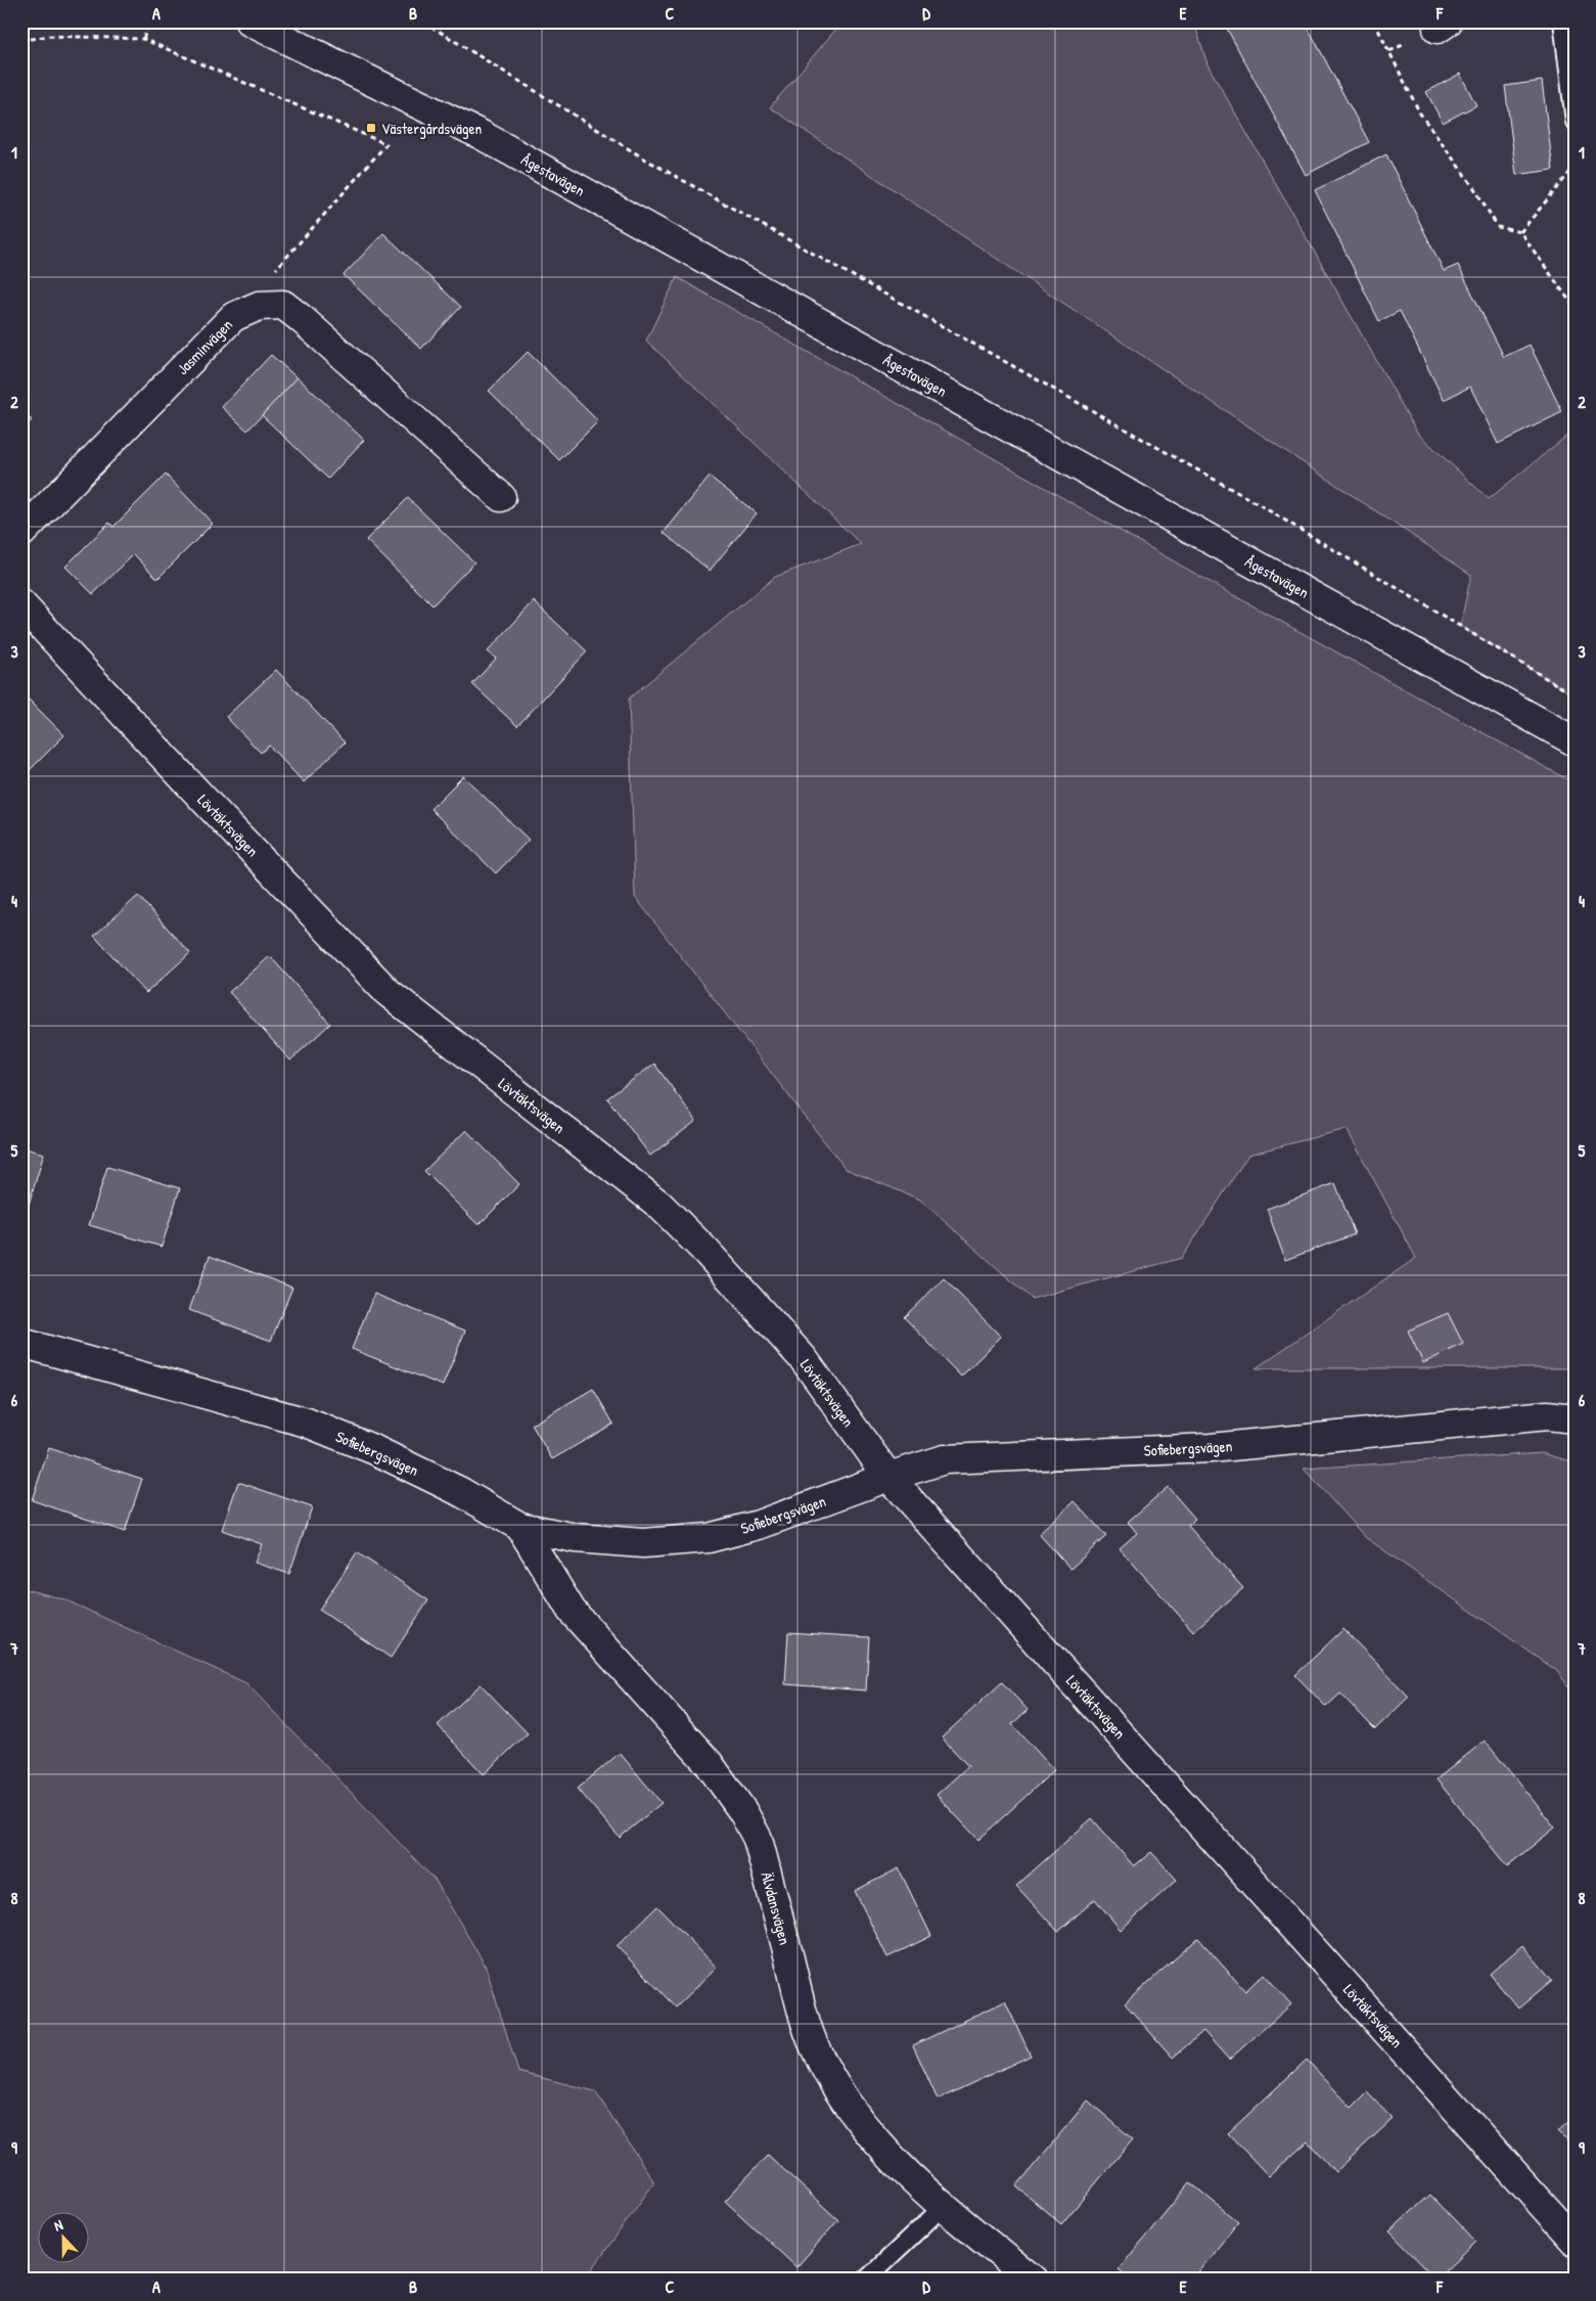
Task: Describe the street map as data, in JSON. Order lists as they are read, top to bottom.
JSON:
{
  "streets": {
    "street": [
      "Ågestavägen",
      "Jasminvägen",
      "Lövtäktsvägen",
      "Sofiebergsvägen",
      "Älvdansvägen"
    ]
  },
  "crossings": [
    ["Lövtäktsvägen", "Sofiebergsvägen"],
    ["Sofiebergsvägen", "Älvdansvägen"]
  ],
  "places": {
    "transit": ["Västergårdsvägen"]
  },
  "north": "top",
  "grid": {
    "columns": [
      "A",
      "B",
      "C",
      "D",
      "E",
      "F"
    ],
    "rows": [
      "1",
      "2",
      "3",
      "4",
      "5",
      "6",
      "7",
      "8",
      "9"
    ]
  }
}
